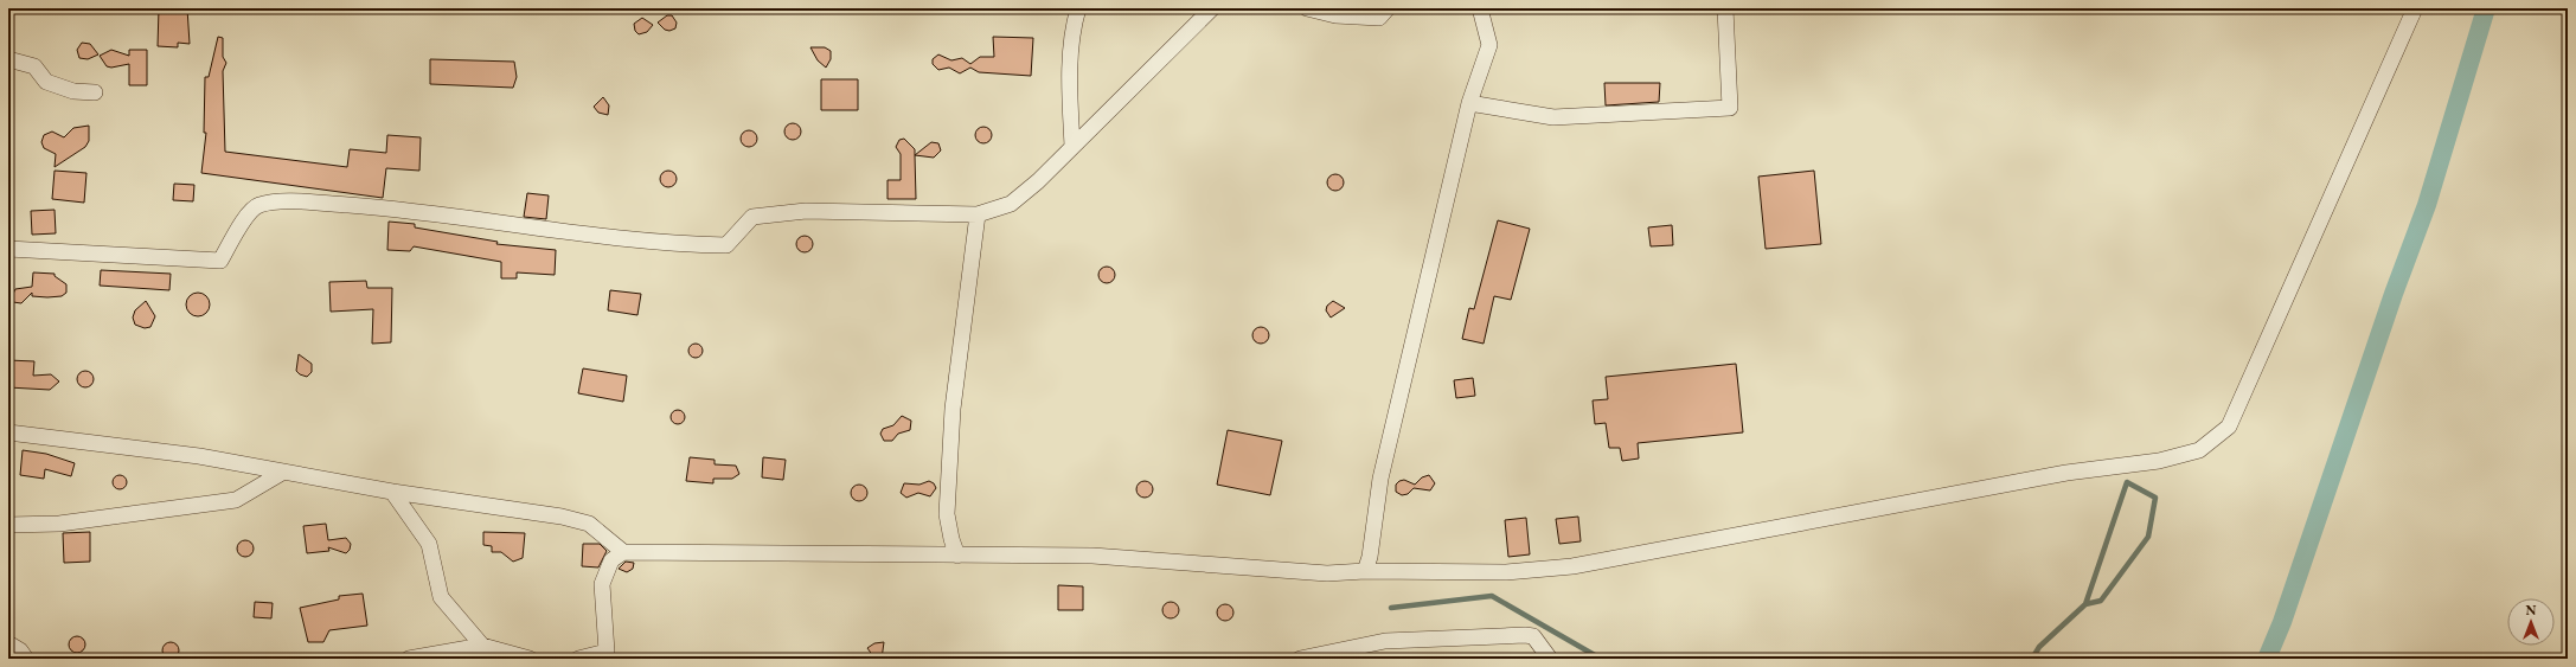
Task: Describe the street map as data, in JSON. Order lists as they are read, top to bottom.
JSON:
{
  "north": "top"
}
